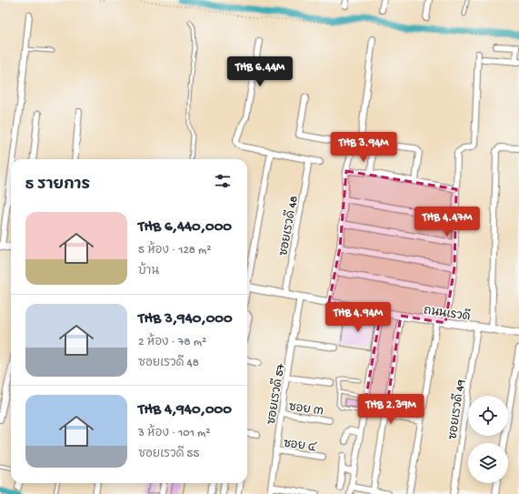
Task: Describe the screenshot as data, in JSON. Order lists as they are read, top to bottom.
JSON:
{
  "streets": {
    "street": [
      "ซอยเรวดี 48",
      "ถนนเรวดี",
      "ซอยเรวดี 57",
      "ซอย ๓",
      "ซอยเรวดี 49",
      "ซอย ๔"
    ]
  },
  "crossings": [
    ["ซอยเรวดี 48", "ถนนเรวดี"],
    ["ถนนเรวดี", "ซอยเรวดี 57"],
    ["ถนนเรวดี", "ซอยเรวดี 49"],
    ["ซอยเรวดี 57", "ซอย ๓"],
    ["ซอยเรวดี 57", "ซอย ๔"]
  ],
  "page": {
    "price": [
      "THB 6.44M",
      "THB 3.94M",
      "THB 4.47M",
      "THB 4.94M",
      "THB 2.39M"
    ],
    "heading": "5 รายการ",
    "list": [
      {
        "name": "THB 6,440,000",
        "note": "5 ห้อง · 128 m² · บ้าน"
      },
      {
        "name": "THB 3,940,000",
        "note": "2 ห้อง · 78 m² · ซอยเรวดี 48"
      },
      {
        "name": "THB 4,940,000",
        "note": "3 ห้อง · 101 m² · ซอยเรวดี 55"
      }
    ]
  }
}
